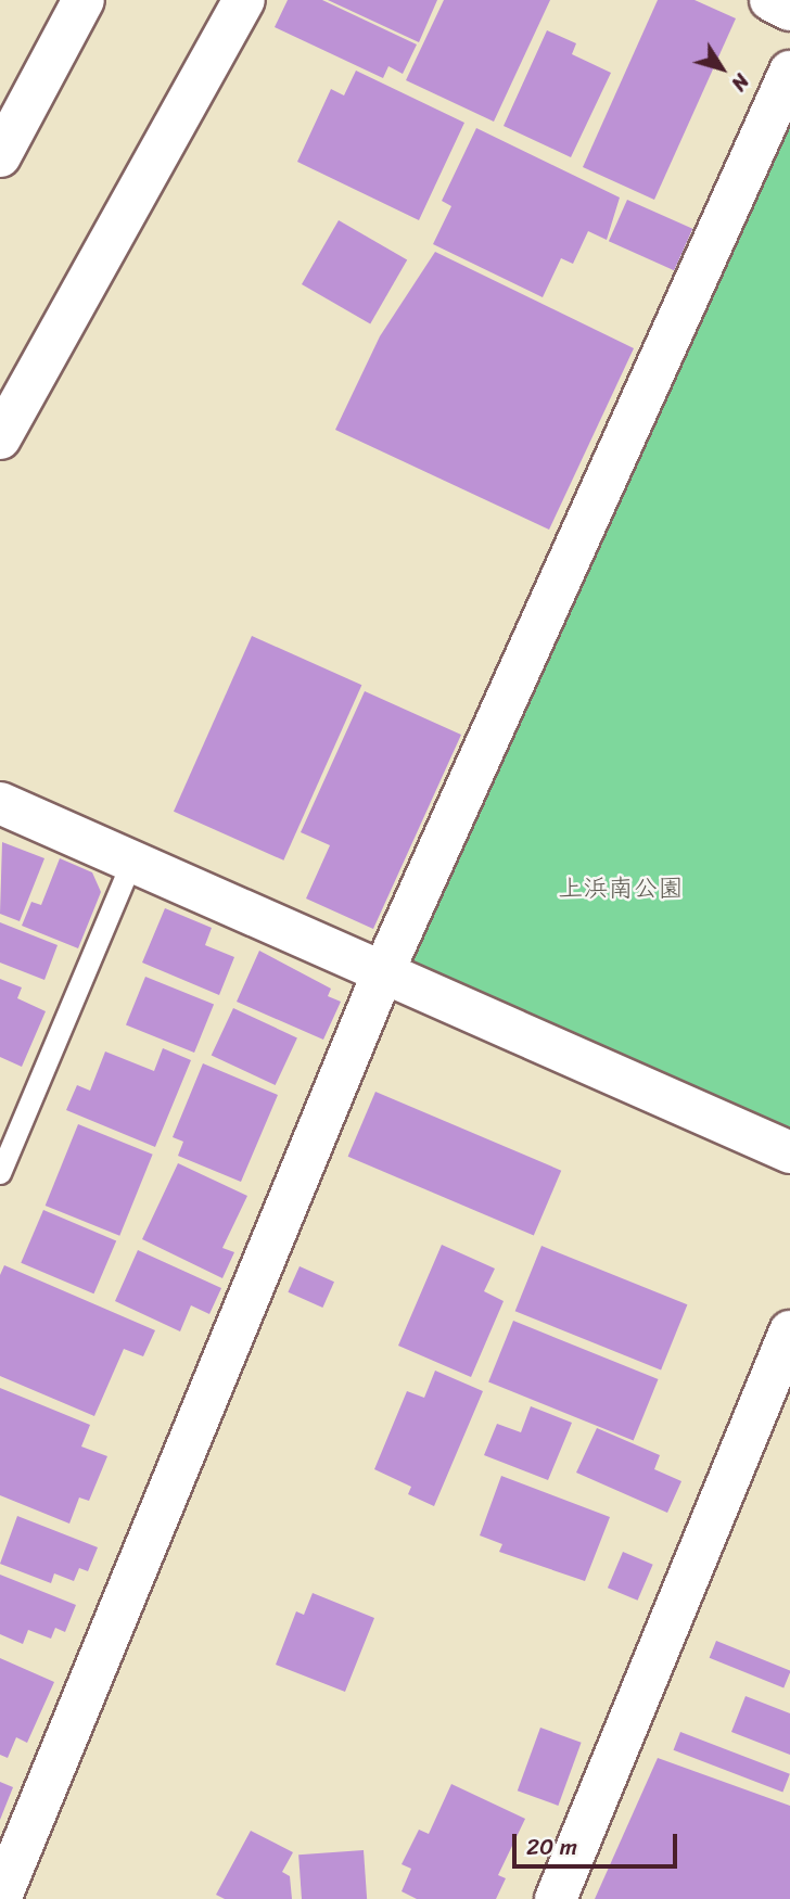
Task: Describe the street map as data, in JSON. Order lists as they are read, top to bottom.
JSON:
{
  "parks": ["上浜南公園"],
  "scale_bar": "20 m",
  "north": "bottom right"
}
